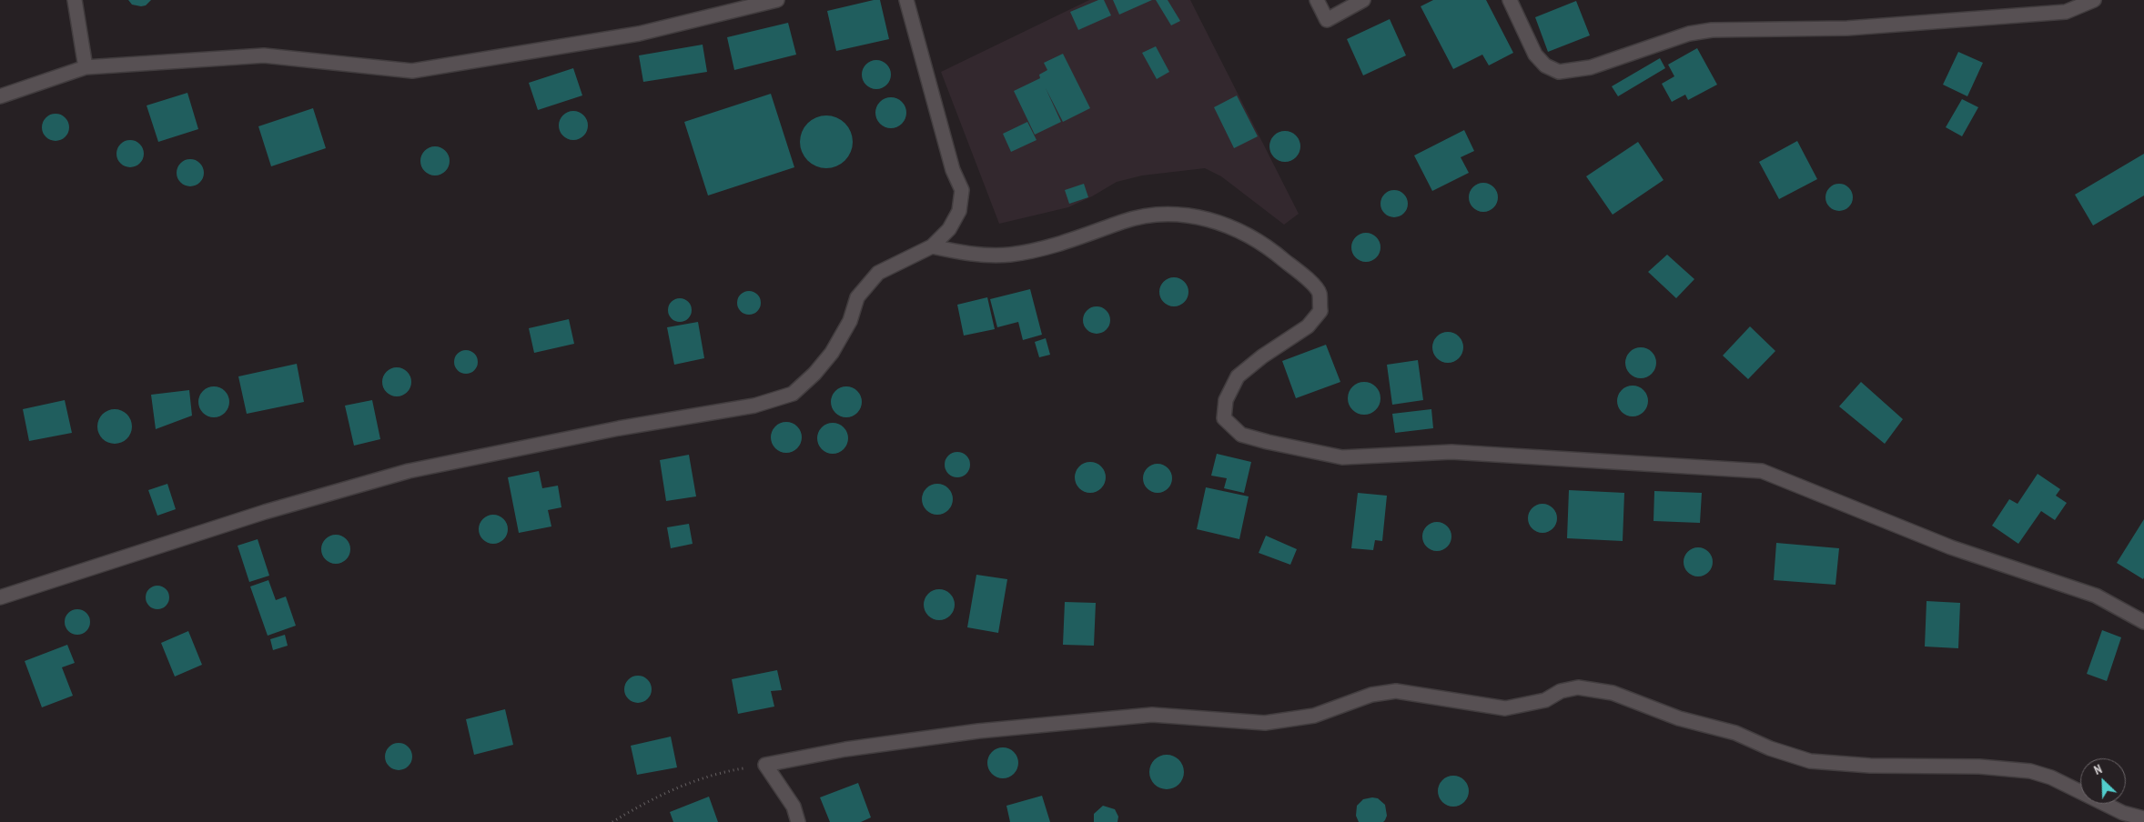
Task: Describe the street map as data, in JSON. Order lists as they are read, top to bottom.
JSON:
{
  "north": "top left"
}
